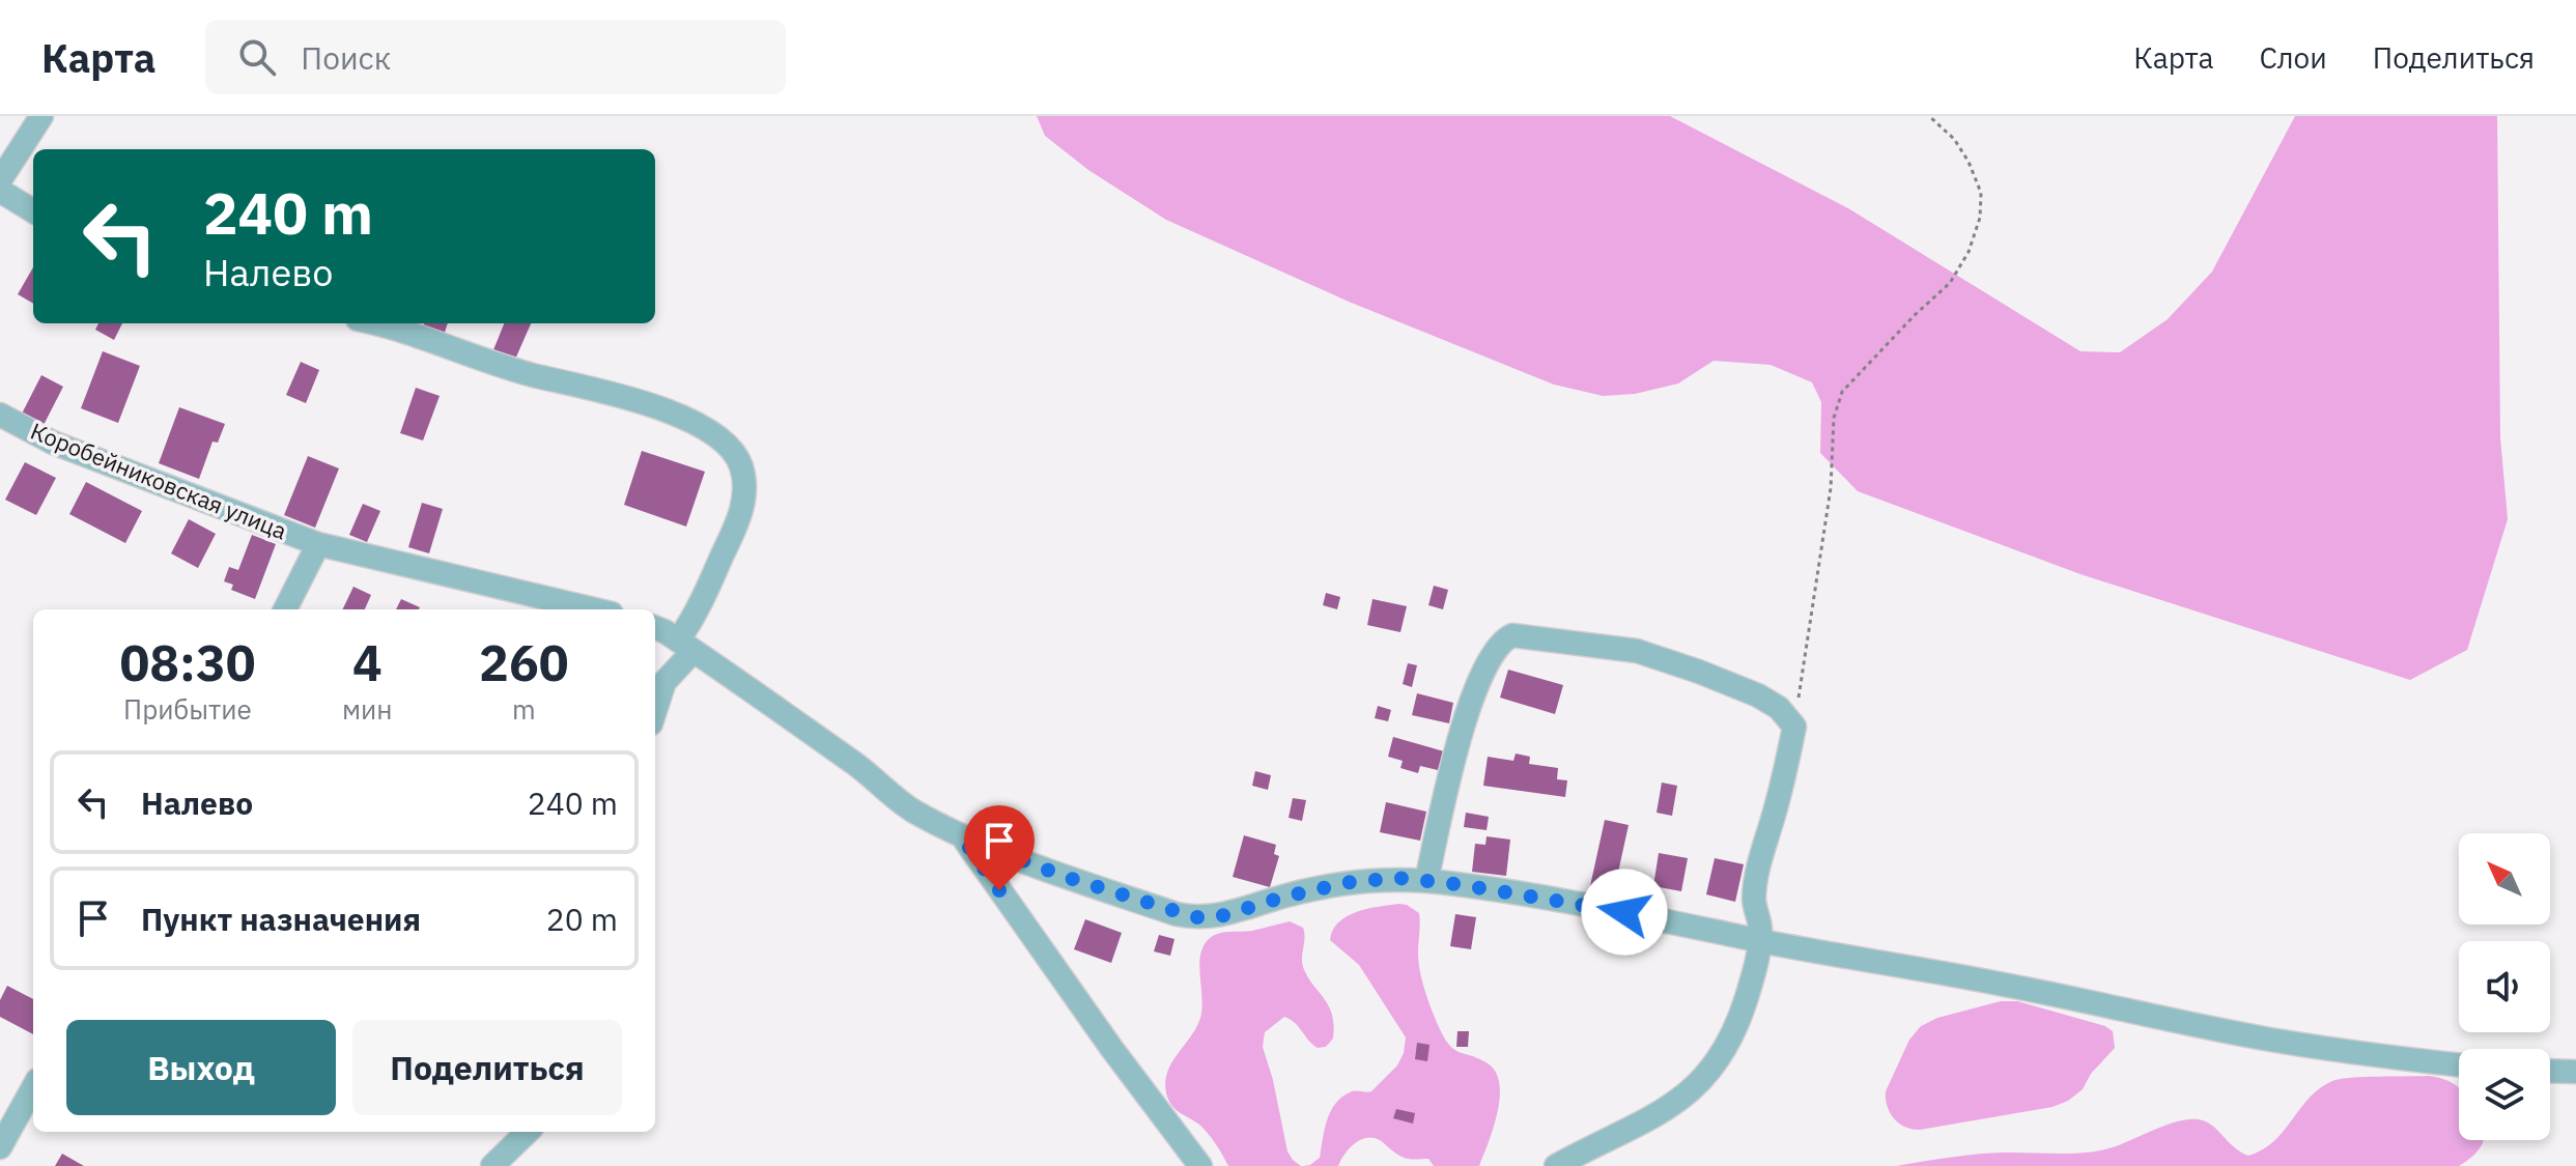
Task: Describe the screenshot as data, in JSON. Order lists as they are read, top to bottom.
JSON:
{
  "streets": {
    "street": ["Коробейниковская улица"]
  },
  "north": "top left",
  "page": {
    "header": "Карта",
    "search": "Поиск",
    "nav": ["Карта", "Слои", "Поделиться"],
    "turn": ["240 m", "Налево"],
    "eta": [
      "08:30",
      "Прибытие",
      "4",
      "мин",
      "260",
      "m"
    ],
    "list": [
      {
        "name": "Налево",
        "value": "240 m"
      },
      {
        "name": "Пункт назначения",
        "value": "20 m"
      }
    ],
    "buttons": ["Выход", "Поделиться"]
  }
}
